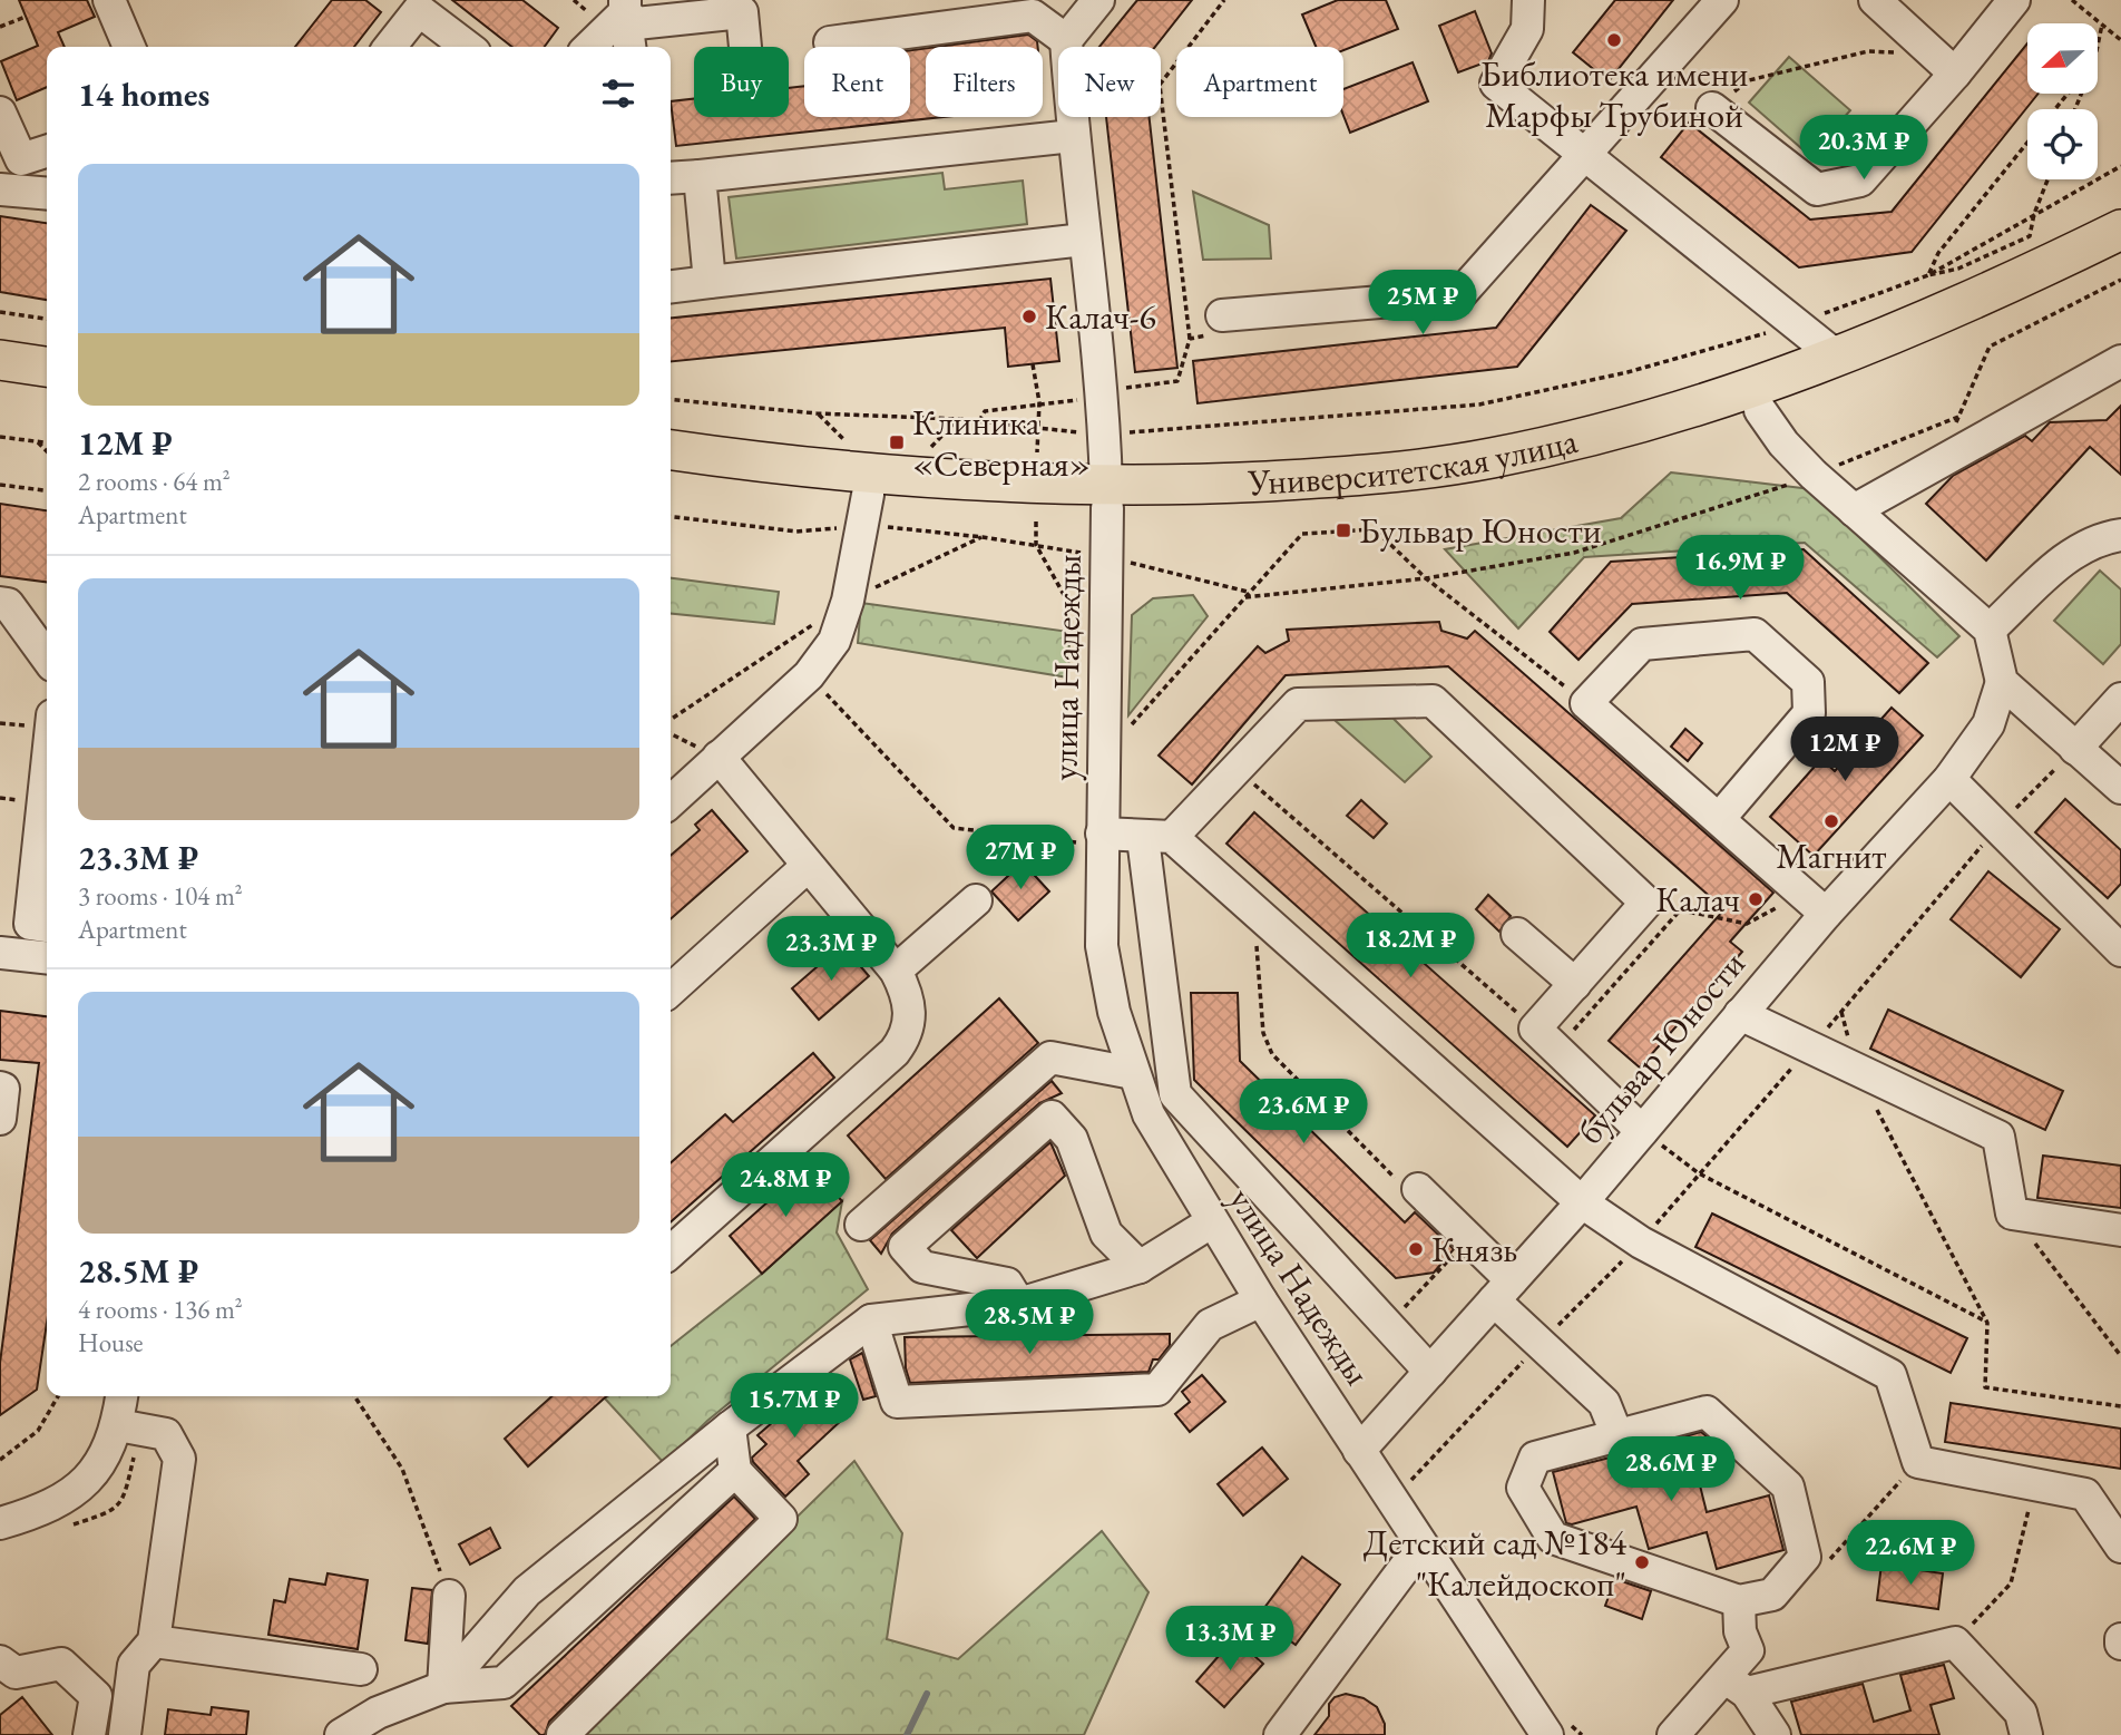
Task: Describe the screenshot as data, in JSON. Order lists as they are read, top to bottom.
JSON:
{
  "streets": {
    "main road": ["Университетская улица"],
    "street": ["улица Надежды", "бульвар Юности"]
  },
  "crossings": [
    ["Университетская улица", "улица Надежды"],
    ["улица Надежды", "бульвар Юности"]
  ],
  "places": {
    "other": [
      "Библиотека имени Марфы Трубиной",
      "Калач-6",
      "Магнит",
      "Калач",
      "Князь",
      "Детский сад №184 \"Калейдоскоп\""
    ],
    "transit": ["Клиника «Северная»", "Бульвар Юности"]
  },
  "north": "left",
  "page": {
    "chip": [
      "Buy",
      "Rent",
      "Filters",
      "New",
      "Apartment"
    ],
    "heading": "14 homes",
    "price": [
      "20.3M ₽",
      "25M ₽",
      "16.9M ₽",
      "12M ₽",
      "27M ₽",
      "18.2M ₽",
      "23.3M ₽",
      "23.6M ₽",
      "24.8M ₽",
      "28.5M ₽",
      "15.7M ₽",
      "28.6M ₽",
      "22.6M ₽",
      "13.3M ₽"
    ],
    "list": [
      {
        "name": "12M ₽",
        "note": "2 rooms · 64 m² · Apartment"
      },
      {
        "name": "23.3M ₽",
        "note": "3 rooms · 104 m² · Apartment"
      },
      {
        "name": "28.5M ₽",
        "note": "4 rooms · 136 m² · House"
      }
    ]
  }
}
